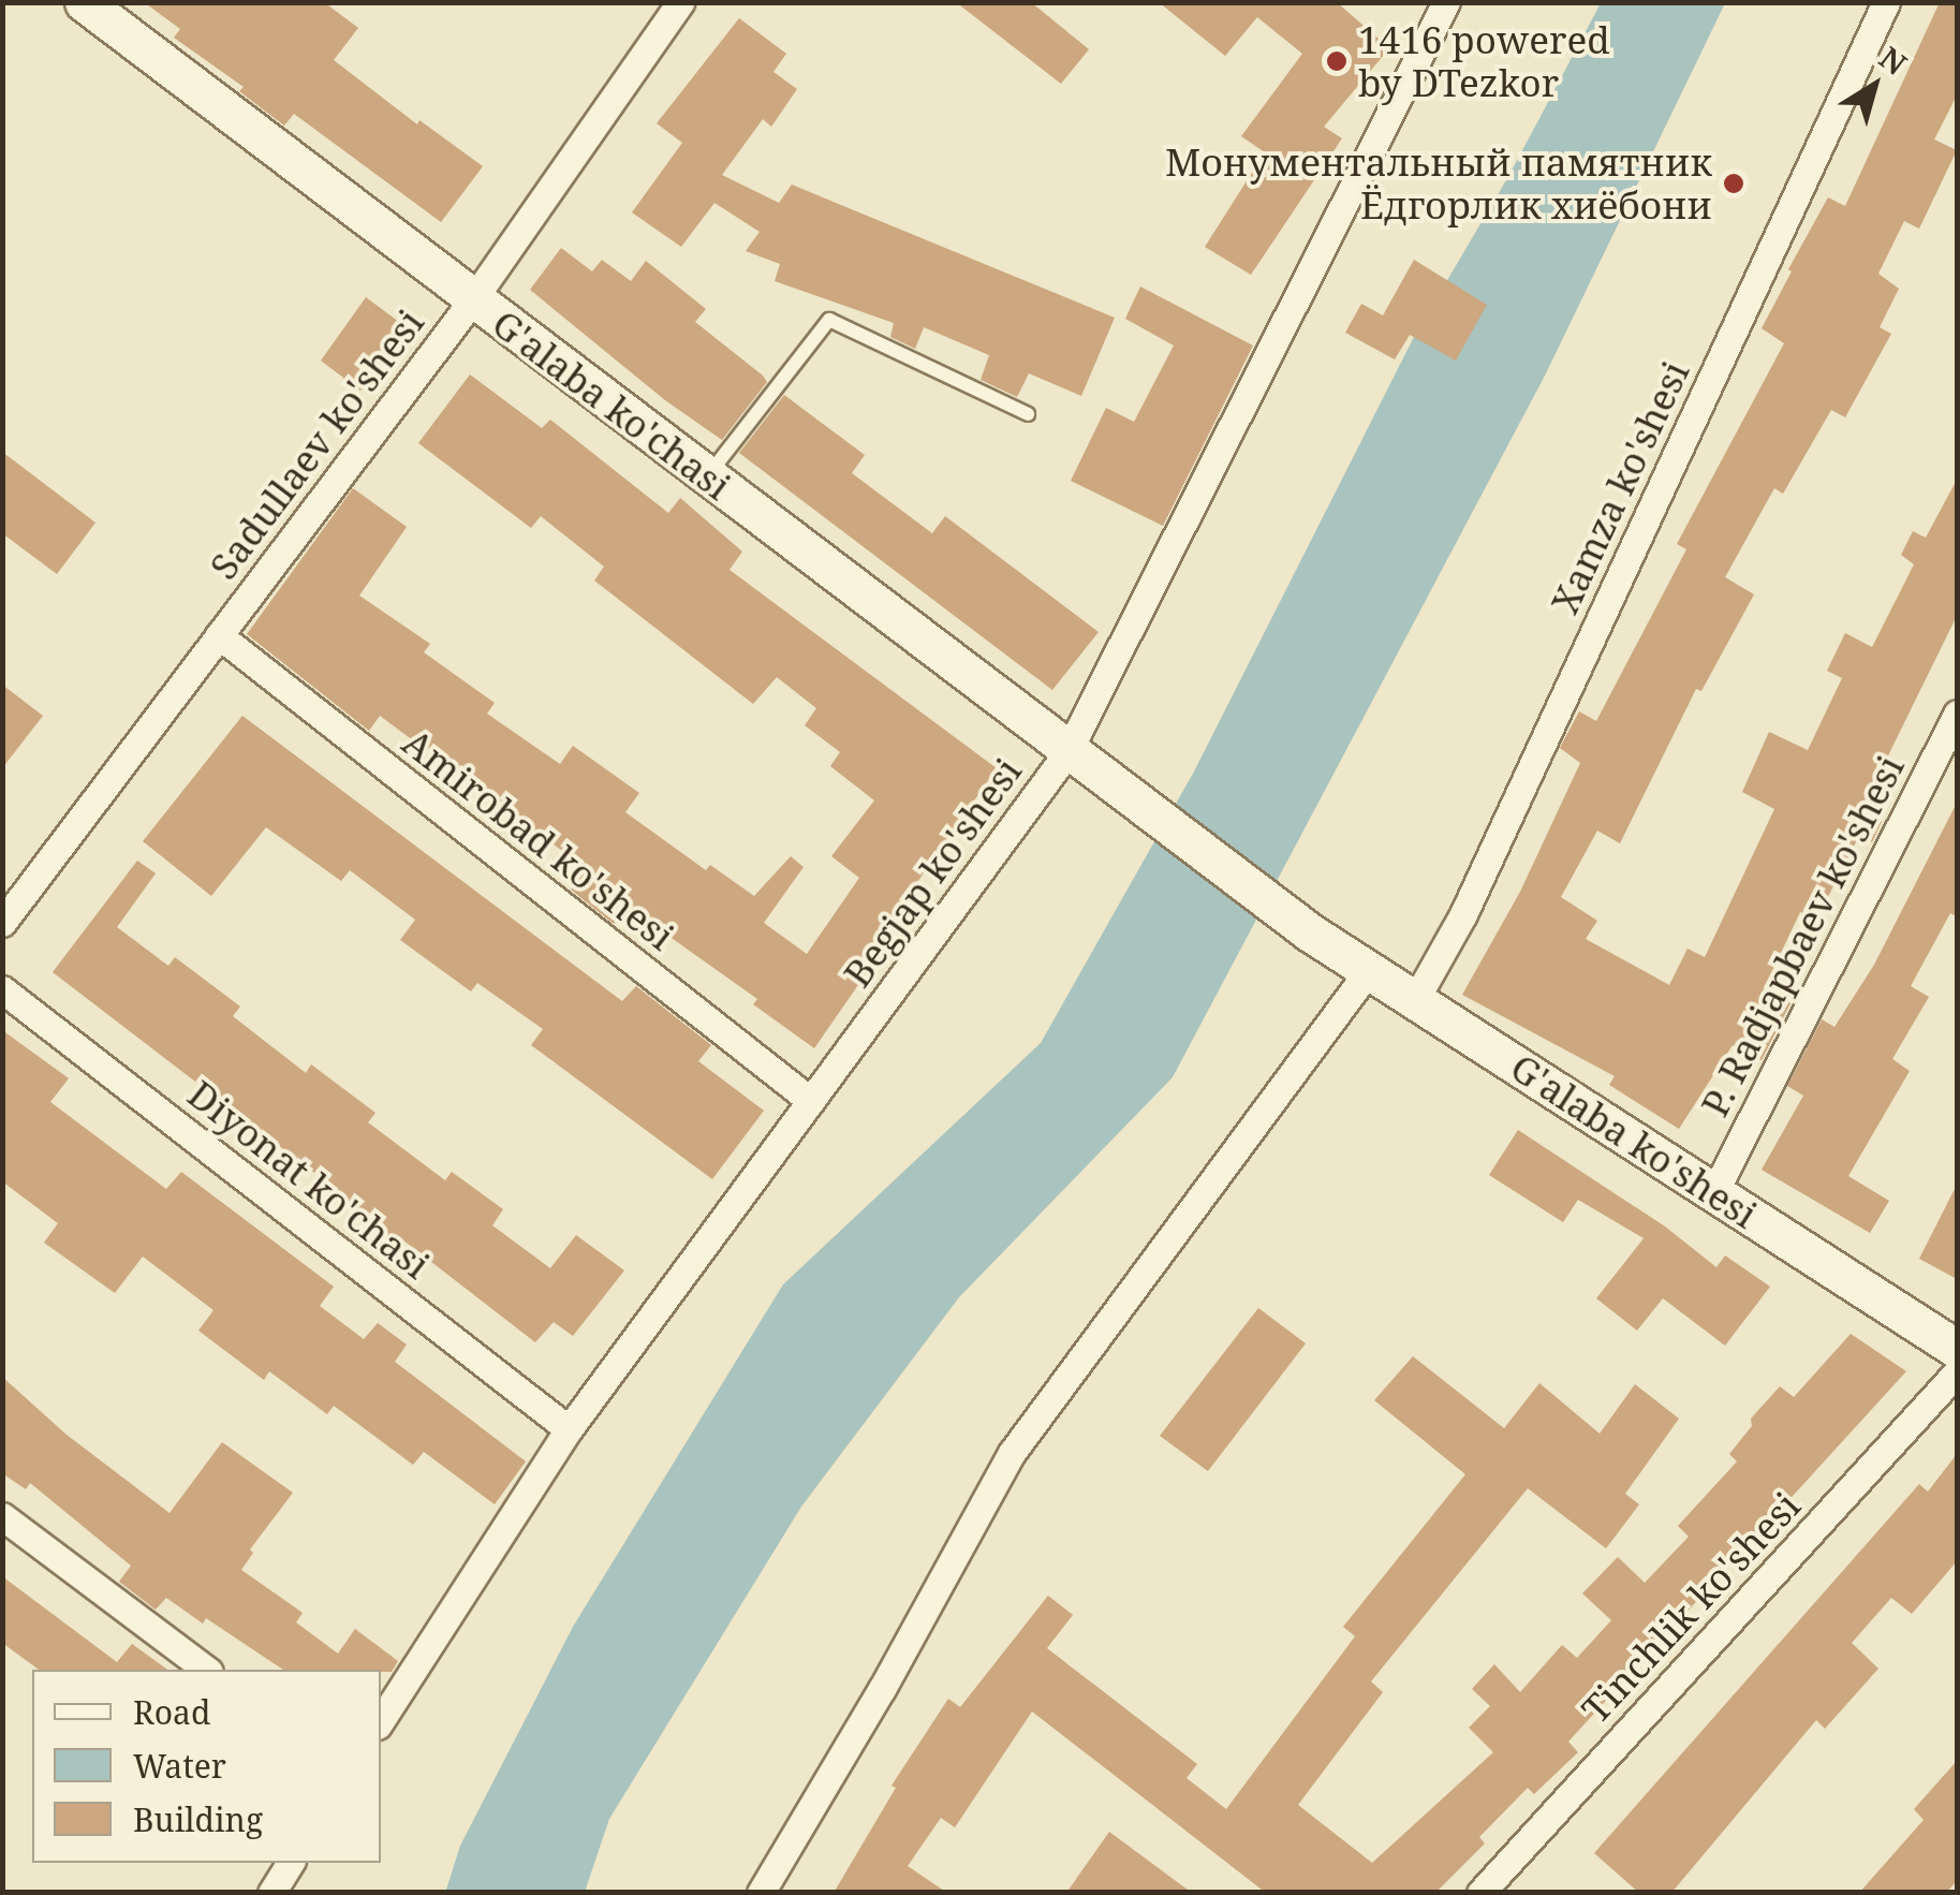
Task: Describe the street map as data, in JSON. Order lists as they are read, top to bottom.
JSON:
{
  "streets": {
    "street": [
      "G'alaba ko'chasi",
      "Sadullaev ko'shesi",
      "Xamza ko'shesi",
      "Amirobad ko'shesi",
      "Begjap ko'shesi",
      "P. Radjapbaev ko'shesi",
      "G'alaba ko'shesi",
      "Diyonat ko'chasi",
      "Tinchlik ko'shesi"
    ]
  },
  "crossings": [
    ["G'alaba ko'chasi", "Sadullaev ko'shesi"],
    ["G'alaba ko'chasi", "Begjap ko'shesi"],
    ["G'alaba ko'chasi", "G'alaba ko'shesi"],
    ["Sadullaev ko'shesi", "Amirobad ko'shesi"],
    ["Xamza ko'shesi", "G'alaba ko'shesi"],
    ["Amirobad ko'shesi", "Begjap ko'shesi"],
    ["Begjap ko'shesi", "Diyonat ko'chasi"],
    ["P. Radjapbaev ko'shesi", "G'alaba ko'shesi"]
  ],
  "places": ["1416 powered by DTezkor", "Монументальный памятник Ёдгорлик хиёбони"],
  "legend": ["Road", "Water", "Building"],
  "north": "top right"
}
